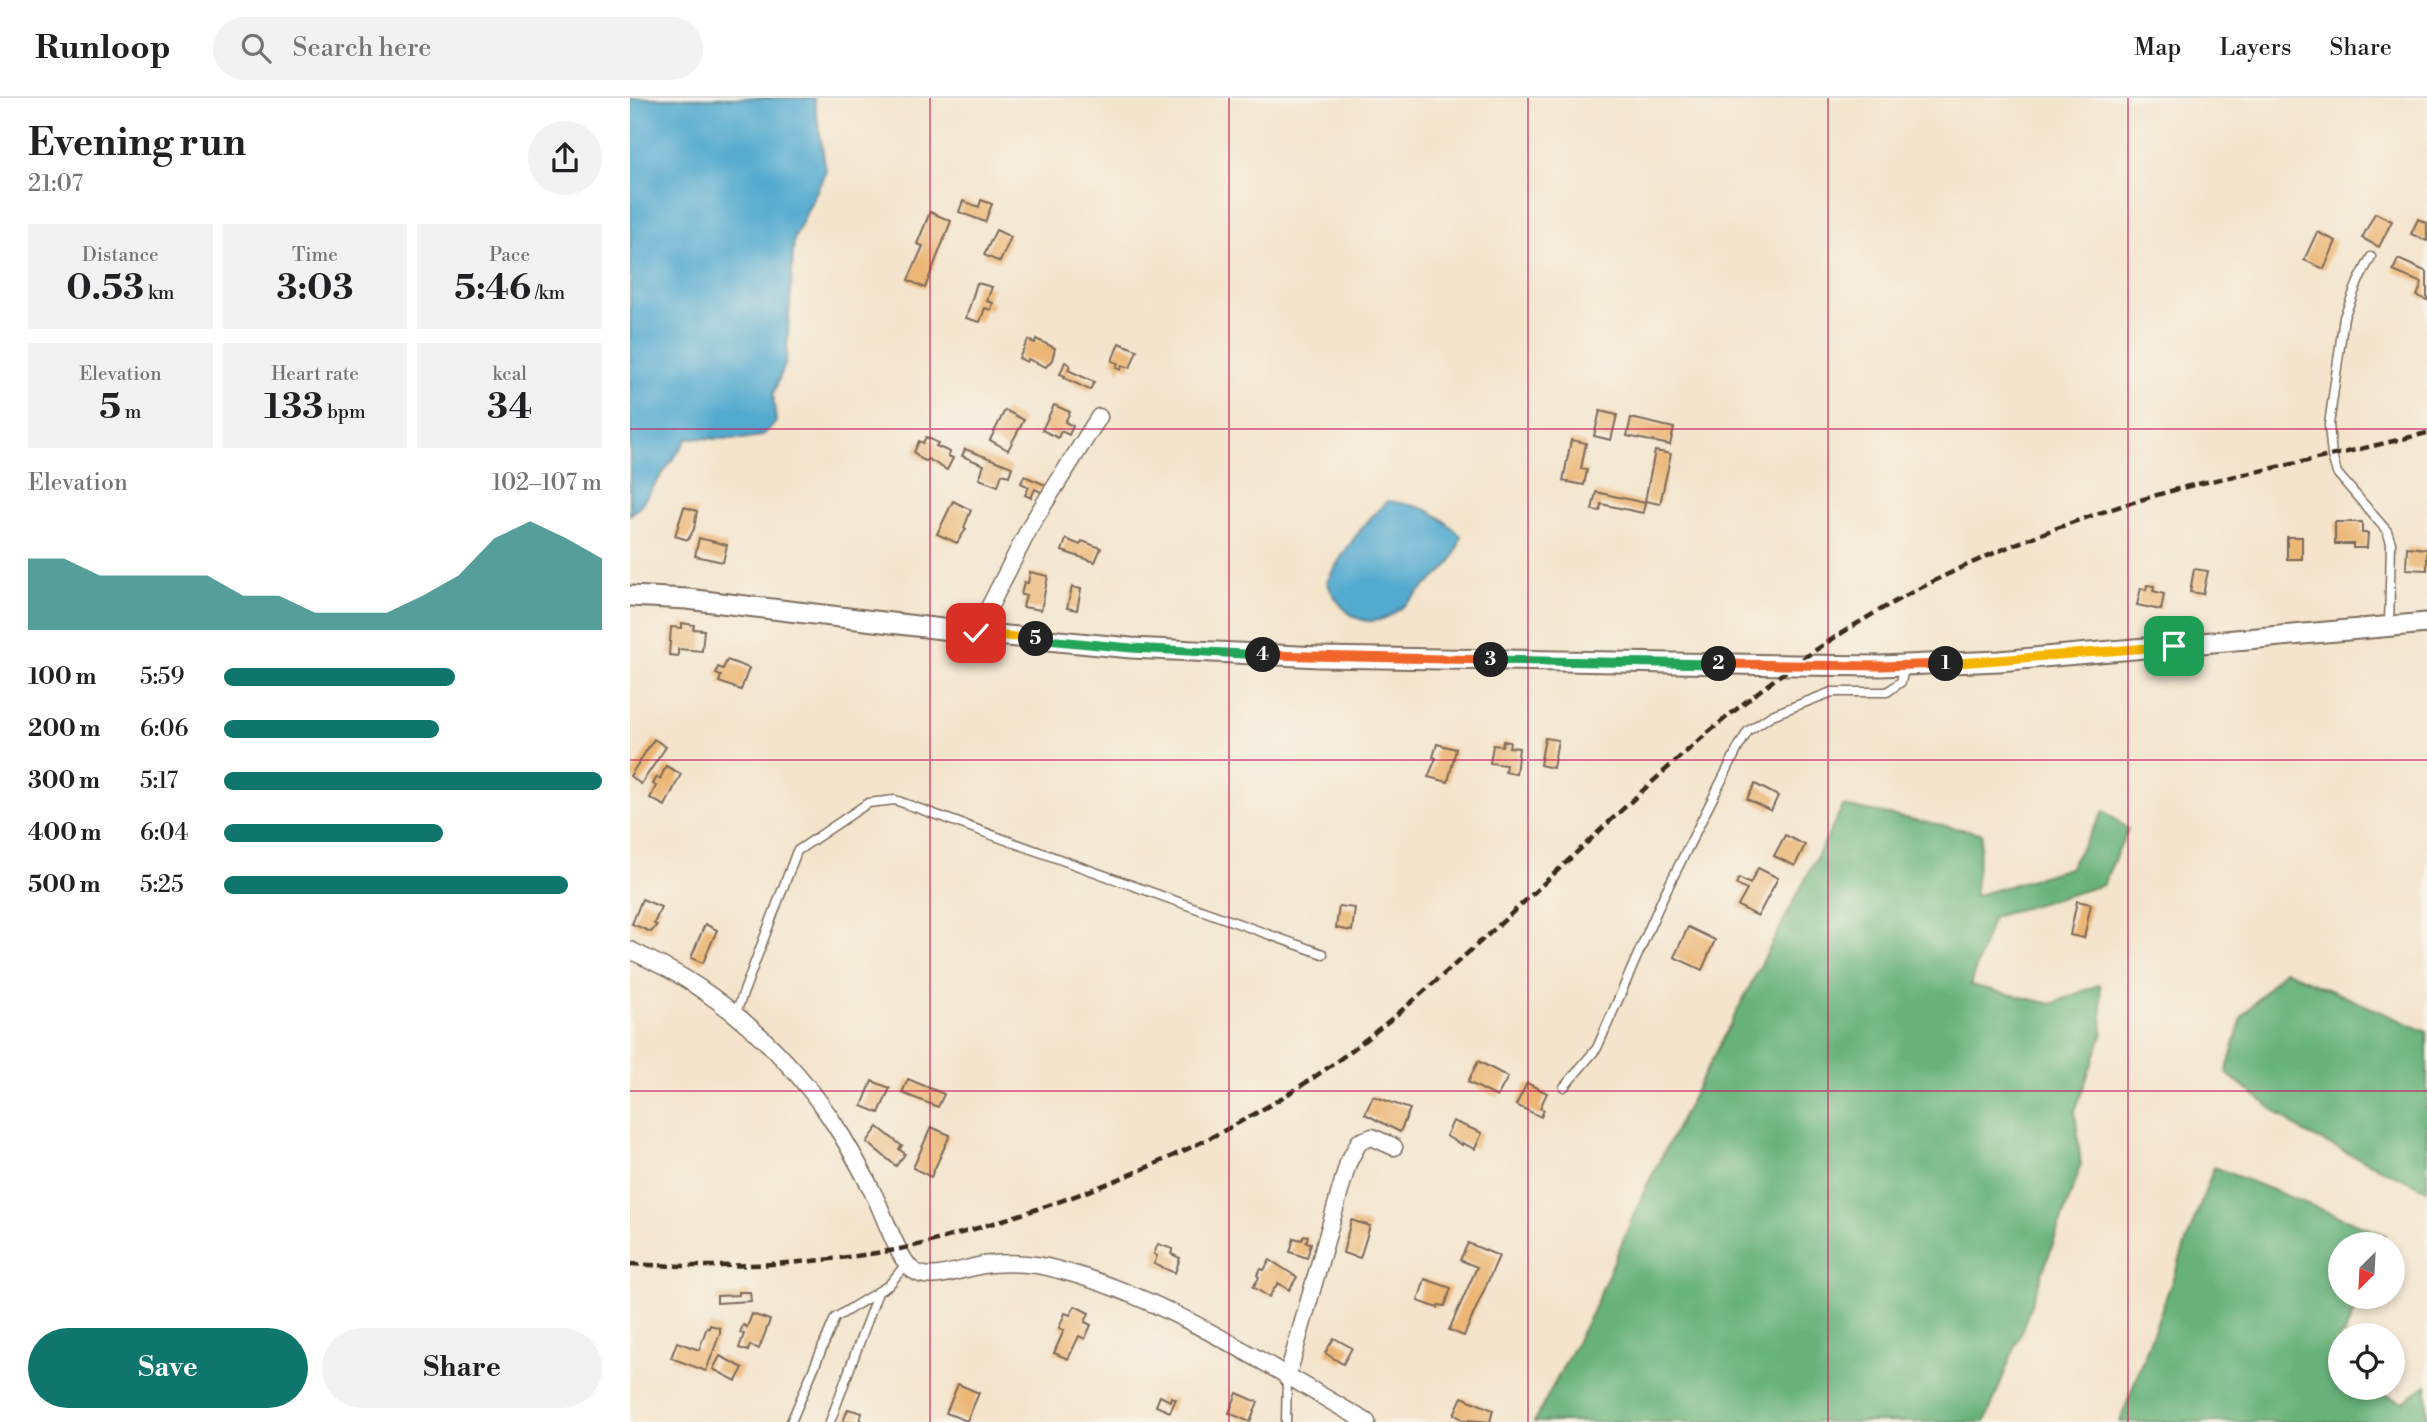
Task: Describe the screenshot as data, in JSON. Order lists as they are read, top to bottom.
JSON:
{
  "north": "bottom left",
  "page": {
    "header": "Runloop",
    "search": "Search here",
    "nav": ["Map", "Layers", "Share"],
    "heading": ["Evening run", "21:07"],
    "stats": [
      ["Distance", "0.53 km"],
      ["Time", "3:03"],
      ["Pace", "5:46 /km"],
      ["Elevation", "5 m"],
      ["Heart rate", "133 bpm"],
      ["kcal", "34"]
    ],
    "chart": ["Elevation", "102–107 m"],
    "pins": [
      "5",
      "4",
      "3",
      "1",
      "2"
    ],
    "list": [
      {
        "name": "100 m",
        "note": "5:59"
      },
      {
        "name": "200 m",
        "note": "6:06"
      },
      {
        "name": "300 m",
        "note": "5:17"
      },
      {
        "name": "400 m",
        "note": "6:04"
      },
      {
        "name": "500 m",
        "note": "5:25"
      }
    ],
    "buttons": ["Save", "Share"]
  }
}
